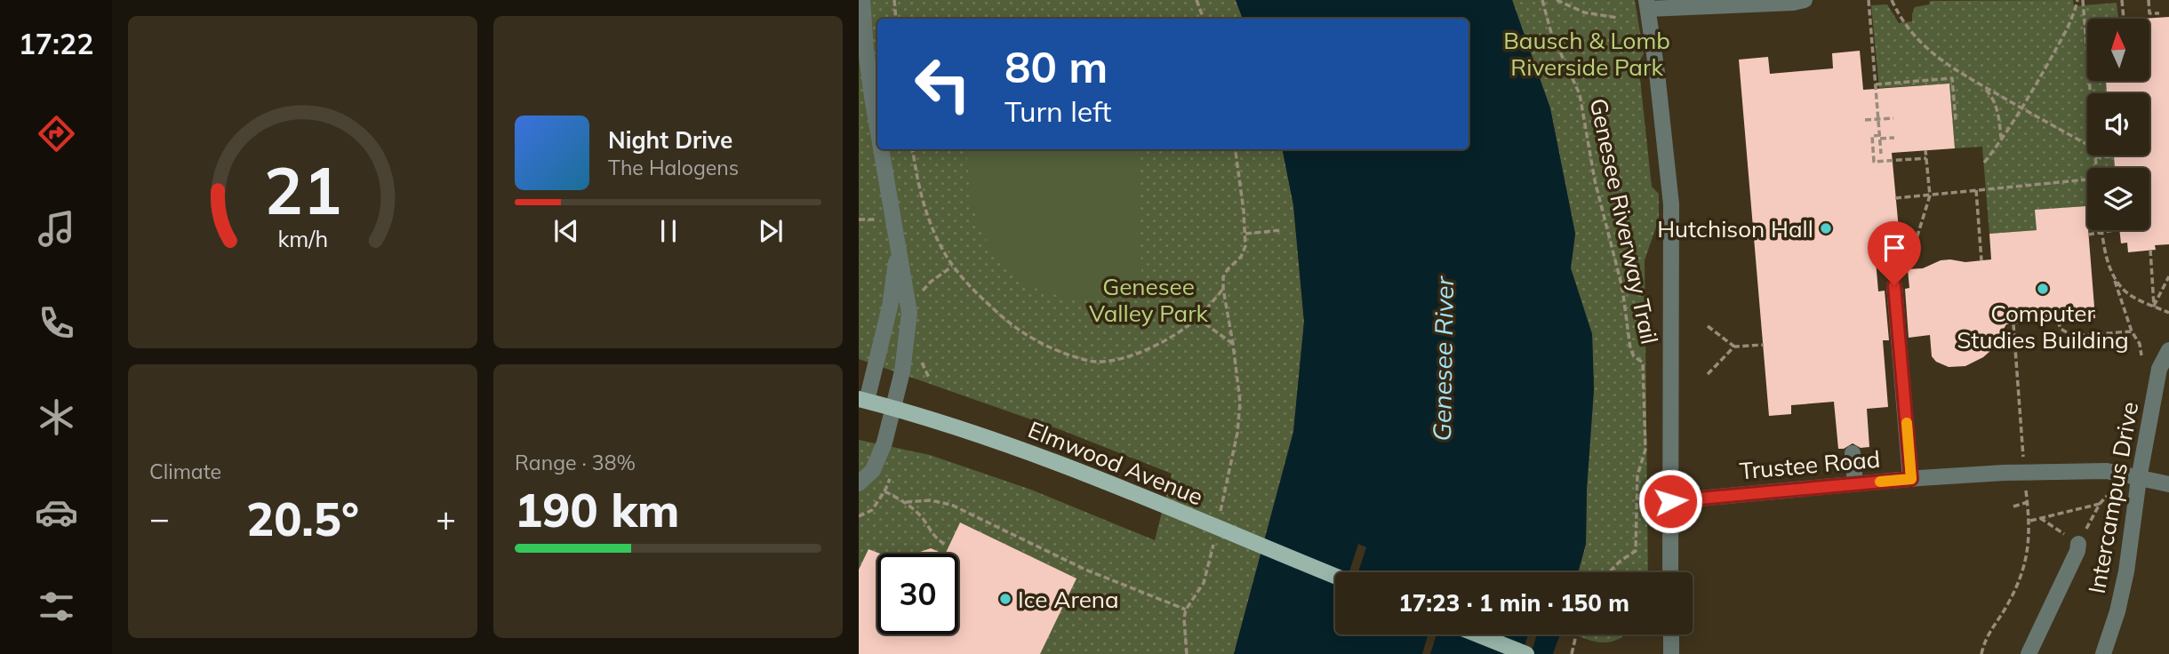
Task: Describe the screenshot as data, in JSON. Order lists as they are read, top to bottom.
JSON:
{
  "streets": {
    "main road": ["Elmwood Avenue"],
    "street": ["Trustee Road", "Intercampus Drive"],
    "path": ["Genesee Riverway Trail"]
  },
  "crossings": [
    ["Trustee Road", "Intercampus Drive"]
  ],
  "water": ["Genesee River"],
  "parks": ["Bausch & Lomb Riverside Park", "Genesee Valley Park"],
  "places": ["Hutchison Hall", "Computer Studies Building", "Ice Arena"],
  "north": "top",
  "page": {
    "tabs": "17:22",
    "turn": ["80 m", "Turn left"],
    "song": ["Night Drive", "The Halogens"],
    "tile": [
      "Climate",
      ["Range · 38%", "190 km"]
    ],
    "heat": ["−", "20.5°", "+"],
    "limit": "30",
    "trip": "17:23 · 1 min · 150 m",
    "gauge": ["21", "km/h"]
  }
}
